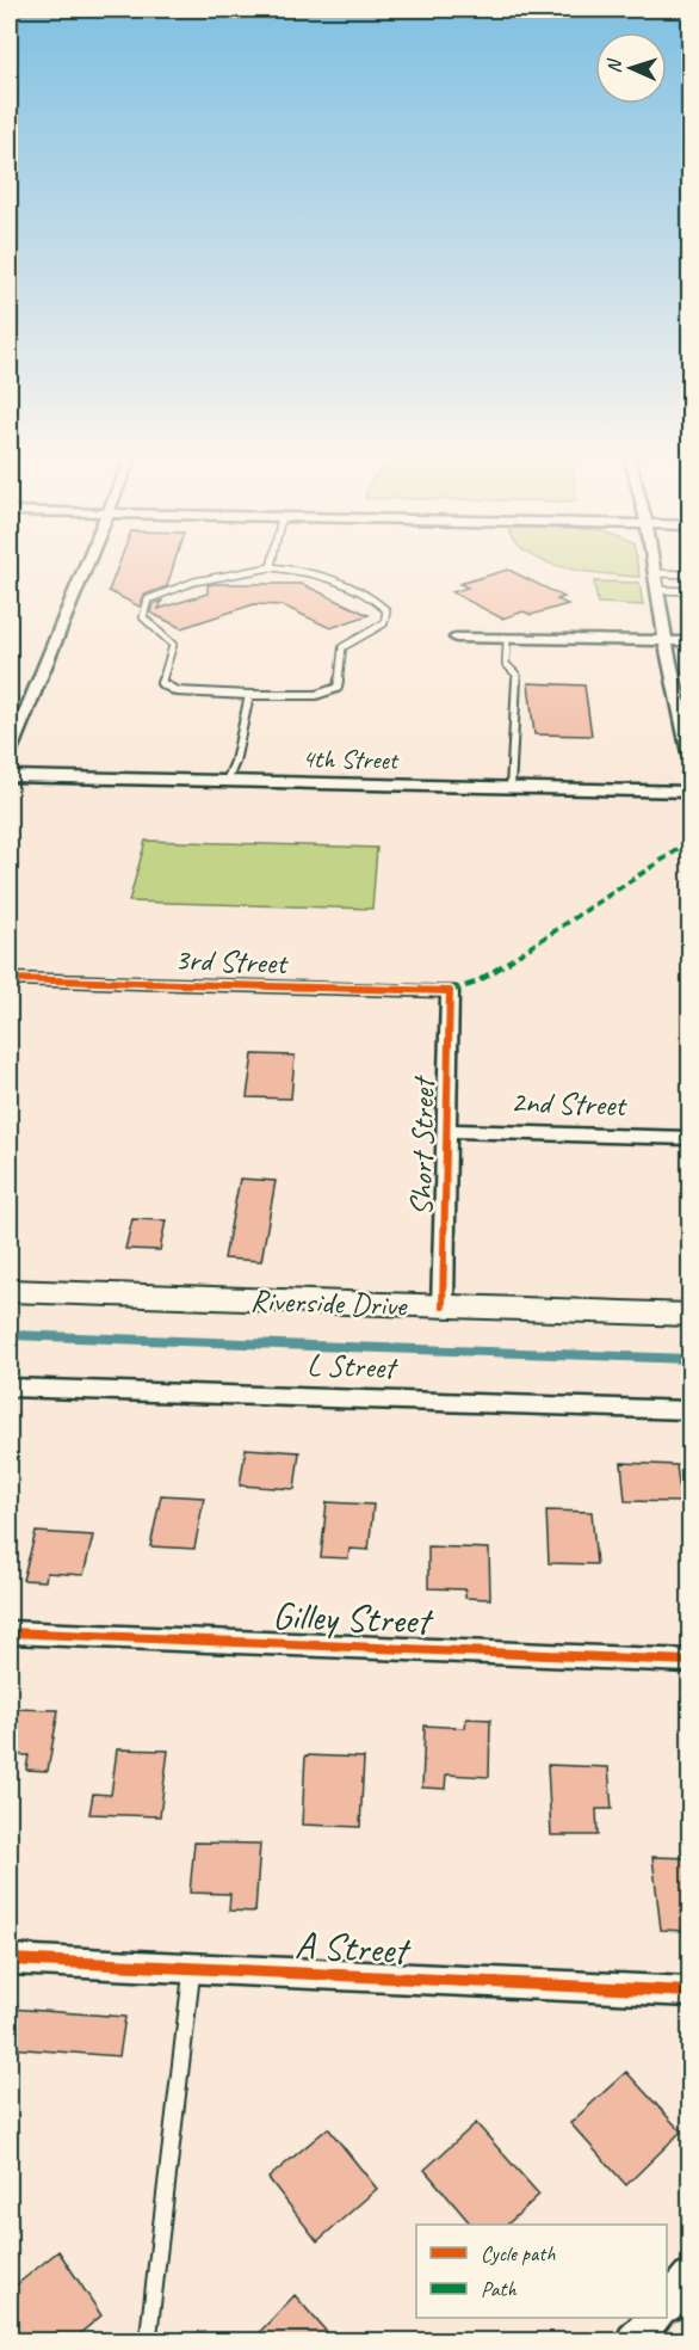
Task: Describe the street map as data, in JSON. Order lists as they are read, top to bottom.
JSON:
{
  "streets": {
    "street": [
      "4th Street",
      "3rd Street",
      "2nd Street",
      "Short Street",
      "Riverside Drive",
      "L Street",
      "Gilley Street",
      "A Street"
    ]
  },
  "crossings": [
    ["3rd Street", "Short Street"],
    ["2nd Street", "Short Street"],
    ["Short Street", "Riverside Drive"]
  ],
  "legend": ["Cycle path", "Path"],
  "north": "left"
}
